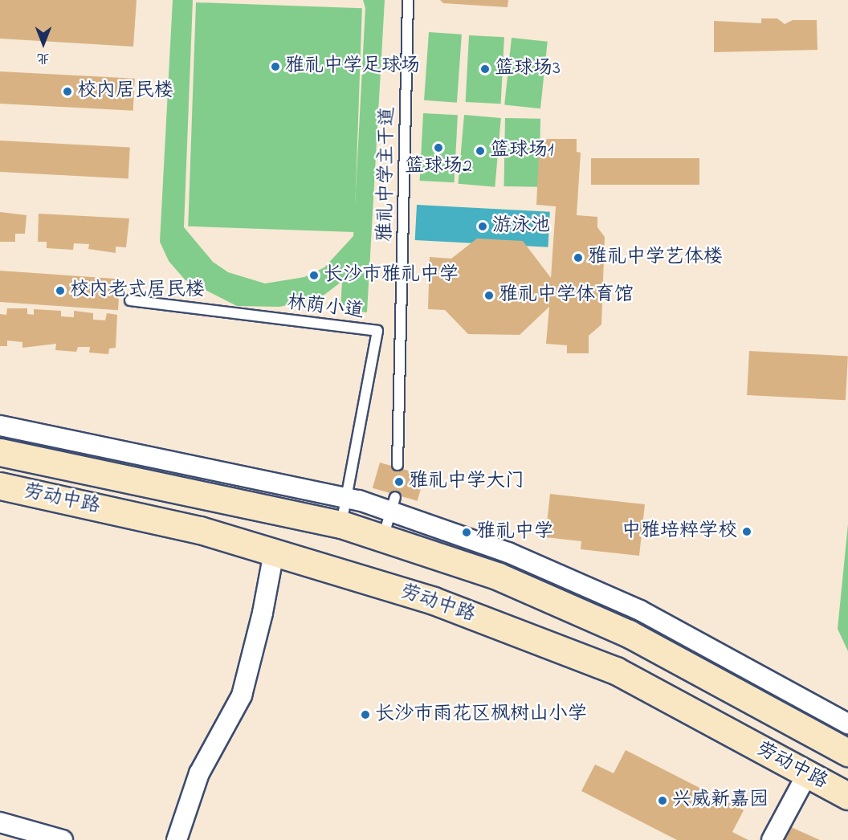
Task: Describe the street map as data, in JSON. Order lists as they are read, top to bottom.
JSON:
{
  "streets": {
    "main road": ["劳动中路"],
    "lane": ["雅礼中学主干道", "林荫小道"]
  },
  "crossings": [
    ["林荫小道", "劳动中路"]
  ],
  "places": [
    "雅礼中学足球场",
    "篮球场3",
    "校内居民楼",
    "篮球场2",
    "篮球场1",
    "游泳池",
    "雅礼中学艺体楼",
    "长沙市雅礼中学",
    "校内老式居民楼",
    "雅礼中学体育馆",
    "雅礼中学大门",
    "中雅培粹学校",
    "雅礼中学",
    "长沙市雨花区枫树山小学",
    "兴威新嘉园"
  ],
  "north": "bottom"
}
